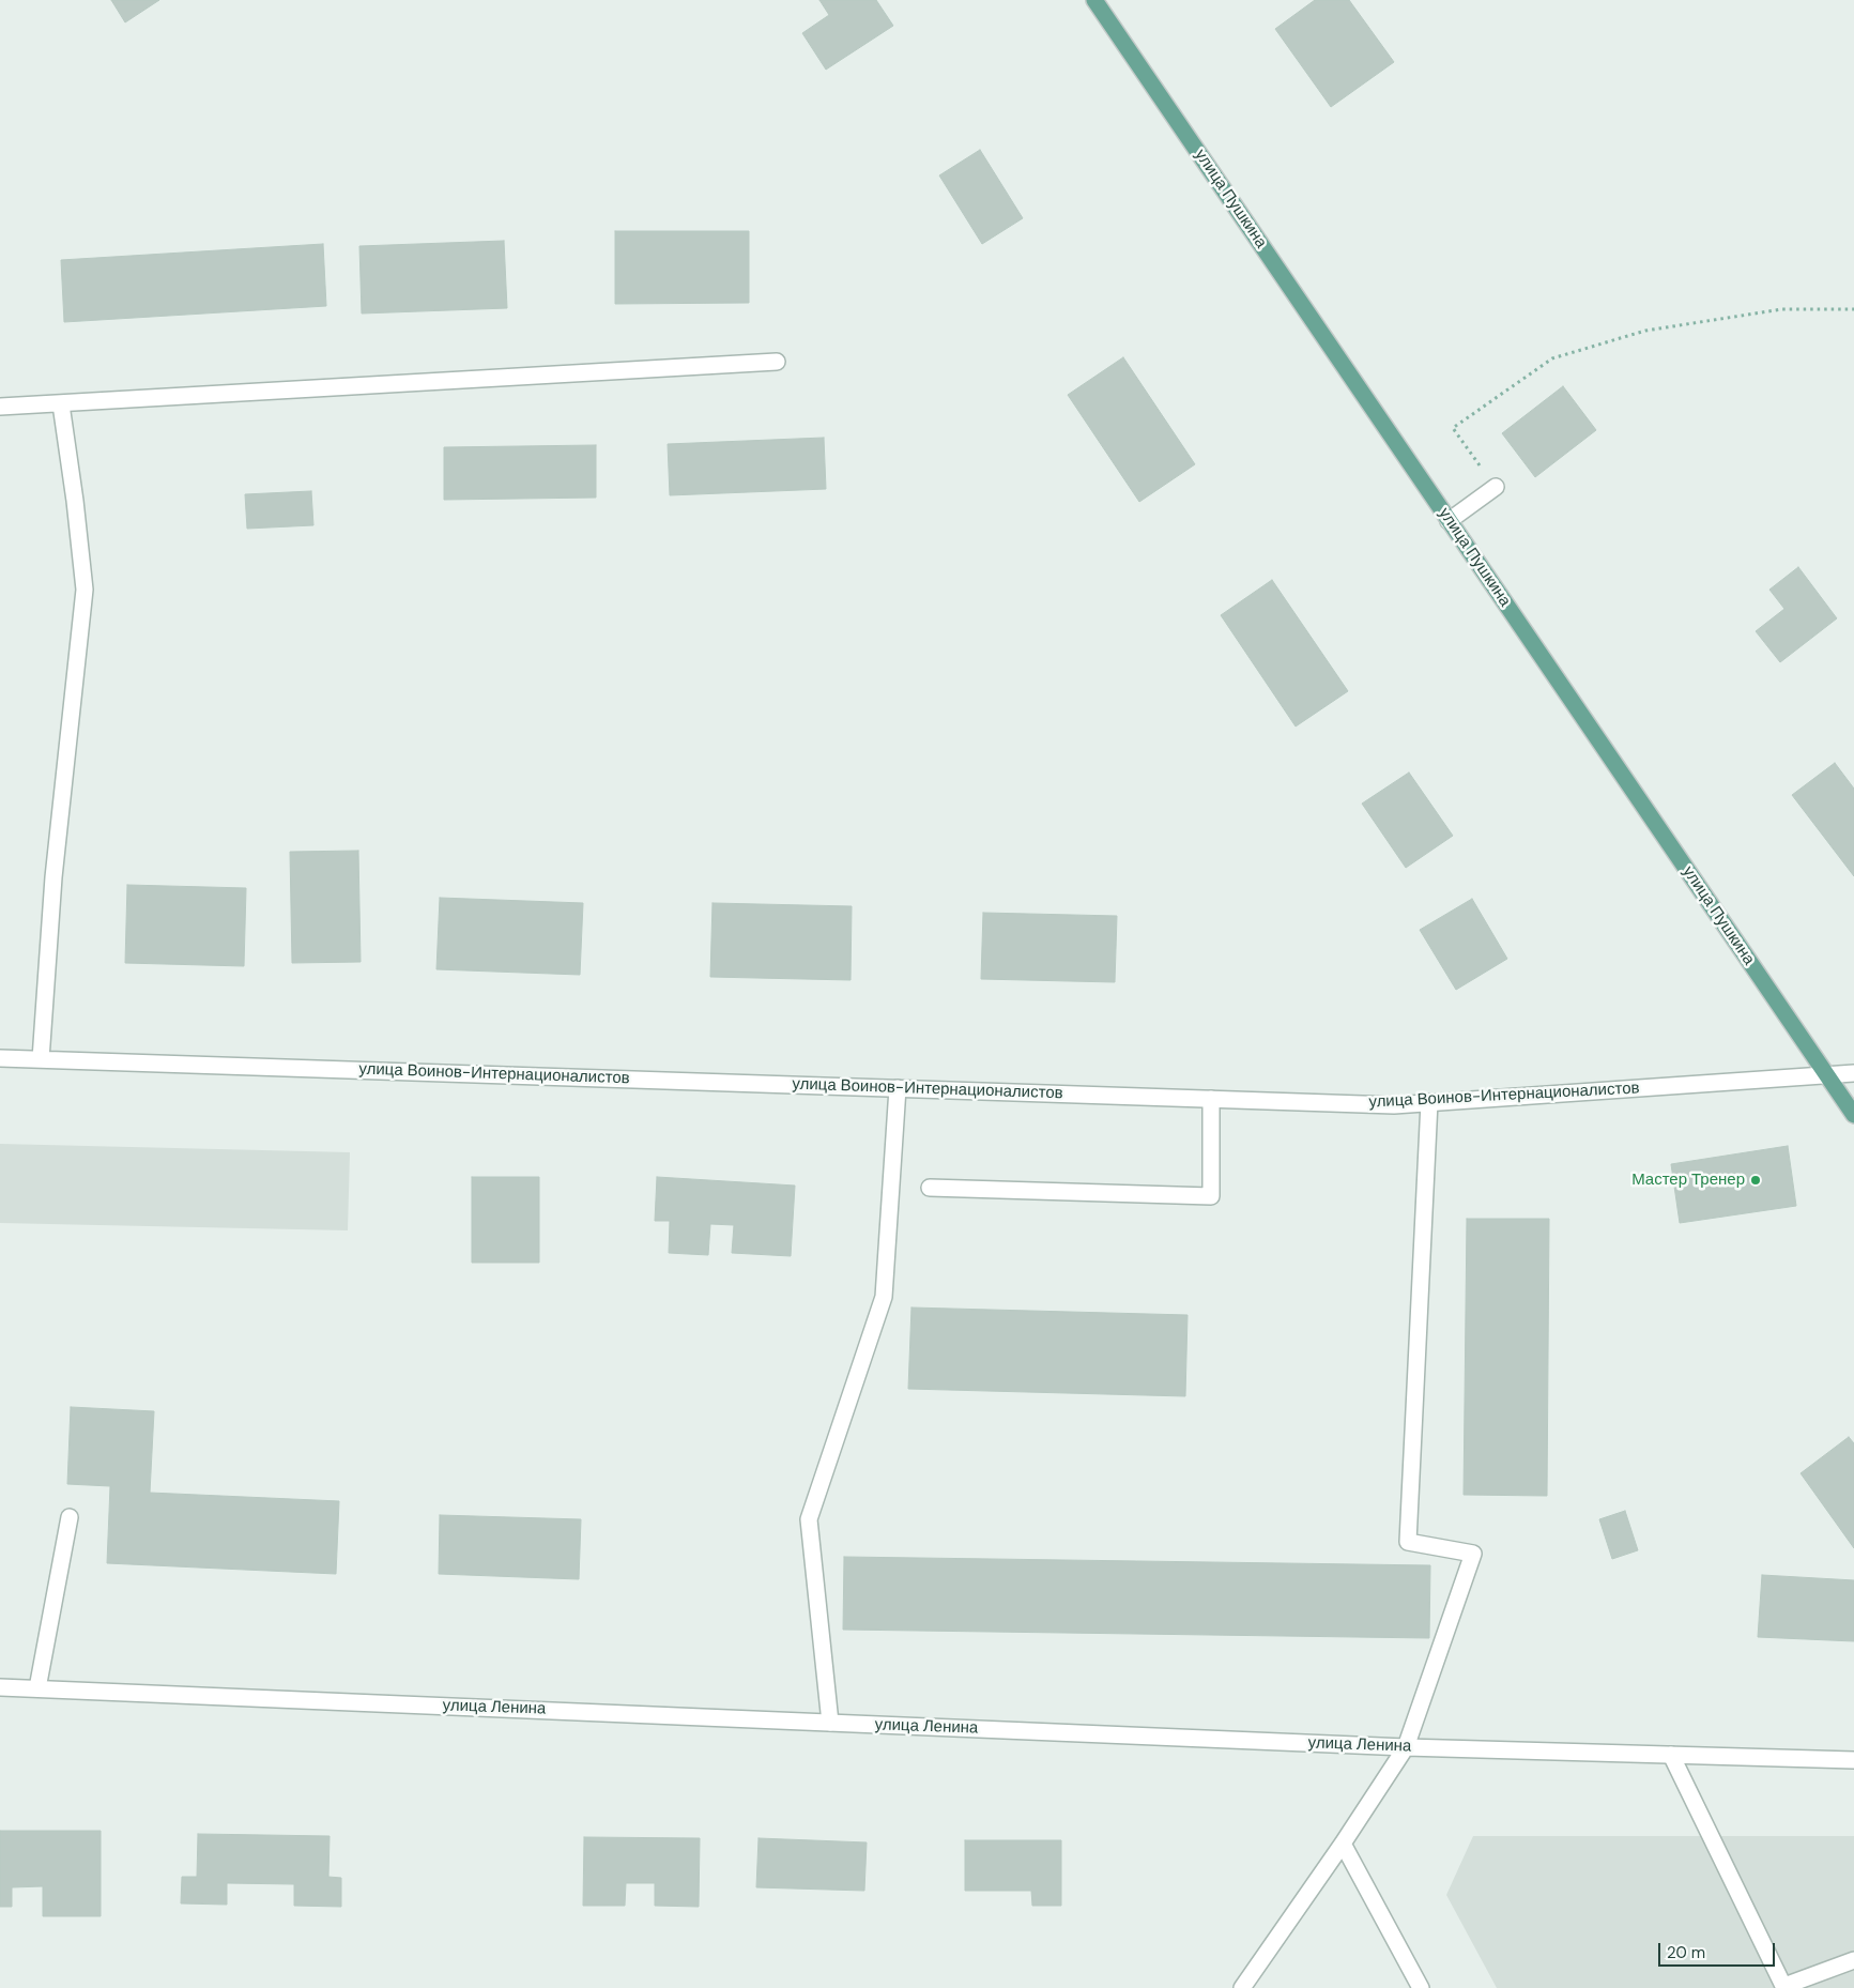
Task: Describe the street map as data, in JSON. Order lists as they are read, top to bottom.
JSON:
{
  "streets": {
    "main road": ["улица Пушкина"],
    "street": ["улица Воинов-Интернационалистов", "улица Ленина"]
  },
  "crossings": [
    ["улица Пушкина", "улица Воинов-Интернационалистов"]
  ],
  "places": ["Мастер Тренер"],
  "scale_bar": "20 m"
}
